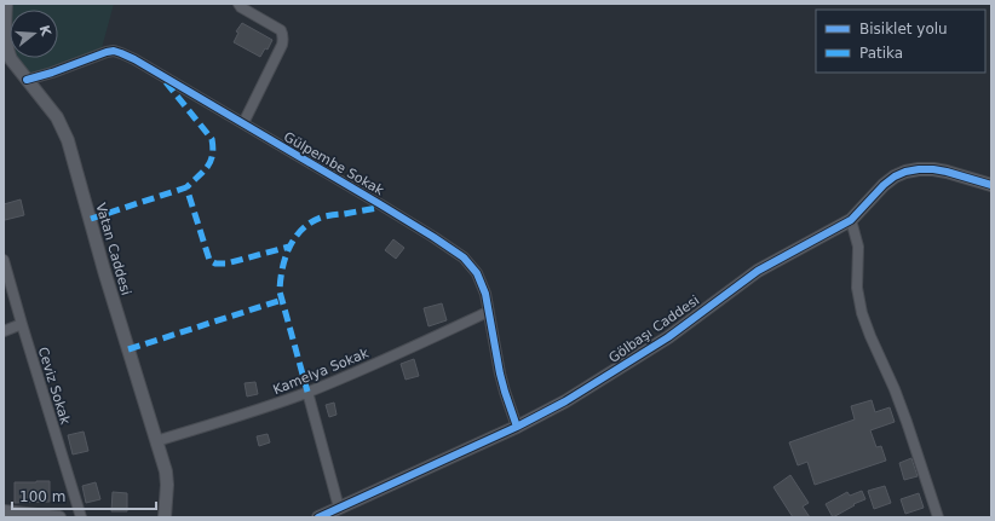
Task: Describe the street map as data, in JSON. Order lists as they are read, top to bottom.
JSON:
{
  "streets": {
    "street": [
      "Gülpembe Sokak",
      "Vatan Caddesi",
      "Gölbaşı Caddesi",
      "Kamelya Sokak",
      "Ceviz Sokak"
    ]
  },
  "crossings": [
    ["Gülpembe Sokak", "Vatan Caddesi"],
    ["Gülpembe Sokak", "Gölbaşı Caddesi"],
    ["Gülpembe Sokak", "Kamelya Sokak"],
    ["Vatan Caddesi", "Kamelya Sokak"]
  ],
  "legend": ["Bisiklet yolu", "Patika"],
  "scale_bar": "100 m",
  "north": "right"
}
